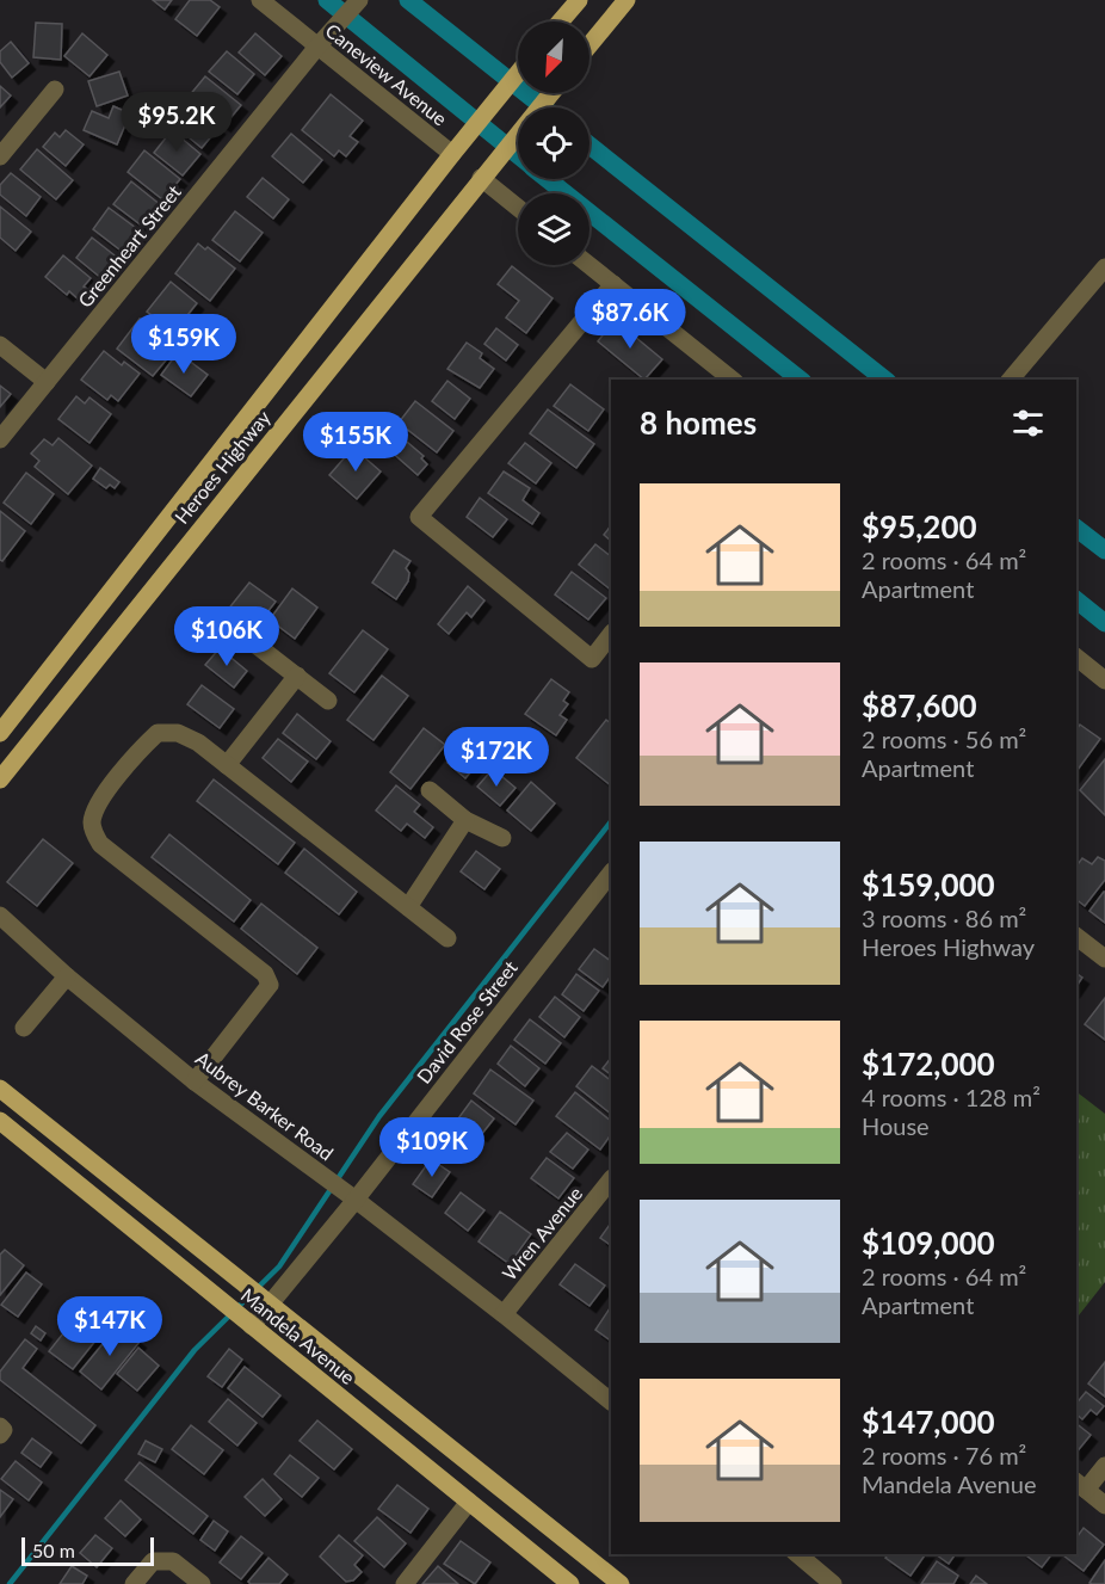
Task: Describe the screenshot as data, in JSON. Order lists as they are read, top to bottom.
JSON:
{
  "streets": {
    "main road": ["Heroes Highway", "Mandela Avenue"],
    "street": [
      "Caneview Avenue",
      "Greenheart Street",
      "David Rose Street",
      "Aubrey Barker Road",
      "Wren Avenue"
    ]
  },
  "crossings": [
    ["Caneview Avenue", "Greenheart Street"],
    ["Caneview Avenue", "Heroes Highway"],
    ["David Rose Street", "Aubrey Barker Road"],
    ["David Rose Street", "Mandela Avenue"],
    ["Aubrey Barker Road", "Wren Avenue"]
  ],
  "scale_bar": "50 m",
  "north": "bottom left",
  "page": {
    "price": [
      "$95.2K",
      "$87.6K",
      "$159K",
      "$155K",
      "$106K",
      "$172K",
      "$109K",
      "$147K"
    ],
    "heading": "8 homes",
    "list": [
      {
        "name": "$95,200",
        "note": "2 rooms · 64 m² · Apartment"
      },
      {
        "name": "$87,600",
        "note": "2 rooms · 56 m² · Apartment"
      },
      {
        "name": "$159,000",
        "note": "3 rooms · 86 m² · Heroes Highway"
      },
      {
        "name": "$172,000",
        "note": "4 rooms · 128 m² · House"
      },
      {
        "name": "$109,000",
        "note": "2 rooms · 64 m² · Apartment"
      },
      {
        "name": "$147,000",
        "note": "2 rooms · 76 m² · Mandela Avenue"
      }
    ],
    "scale": "50 m"
  }
}
